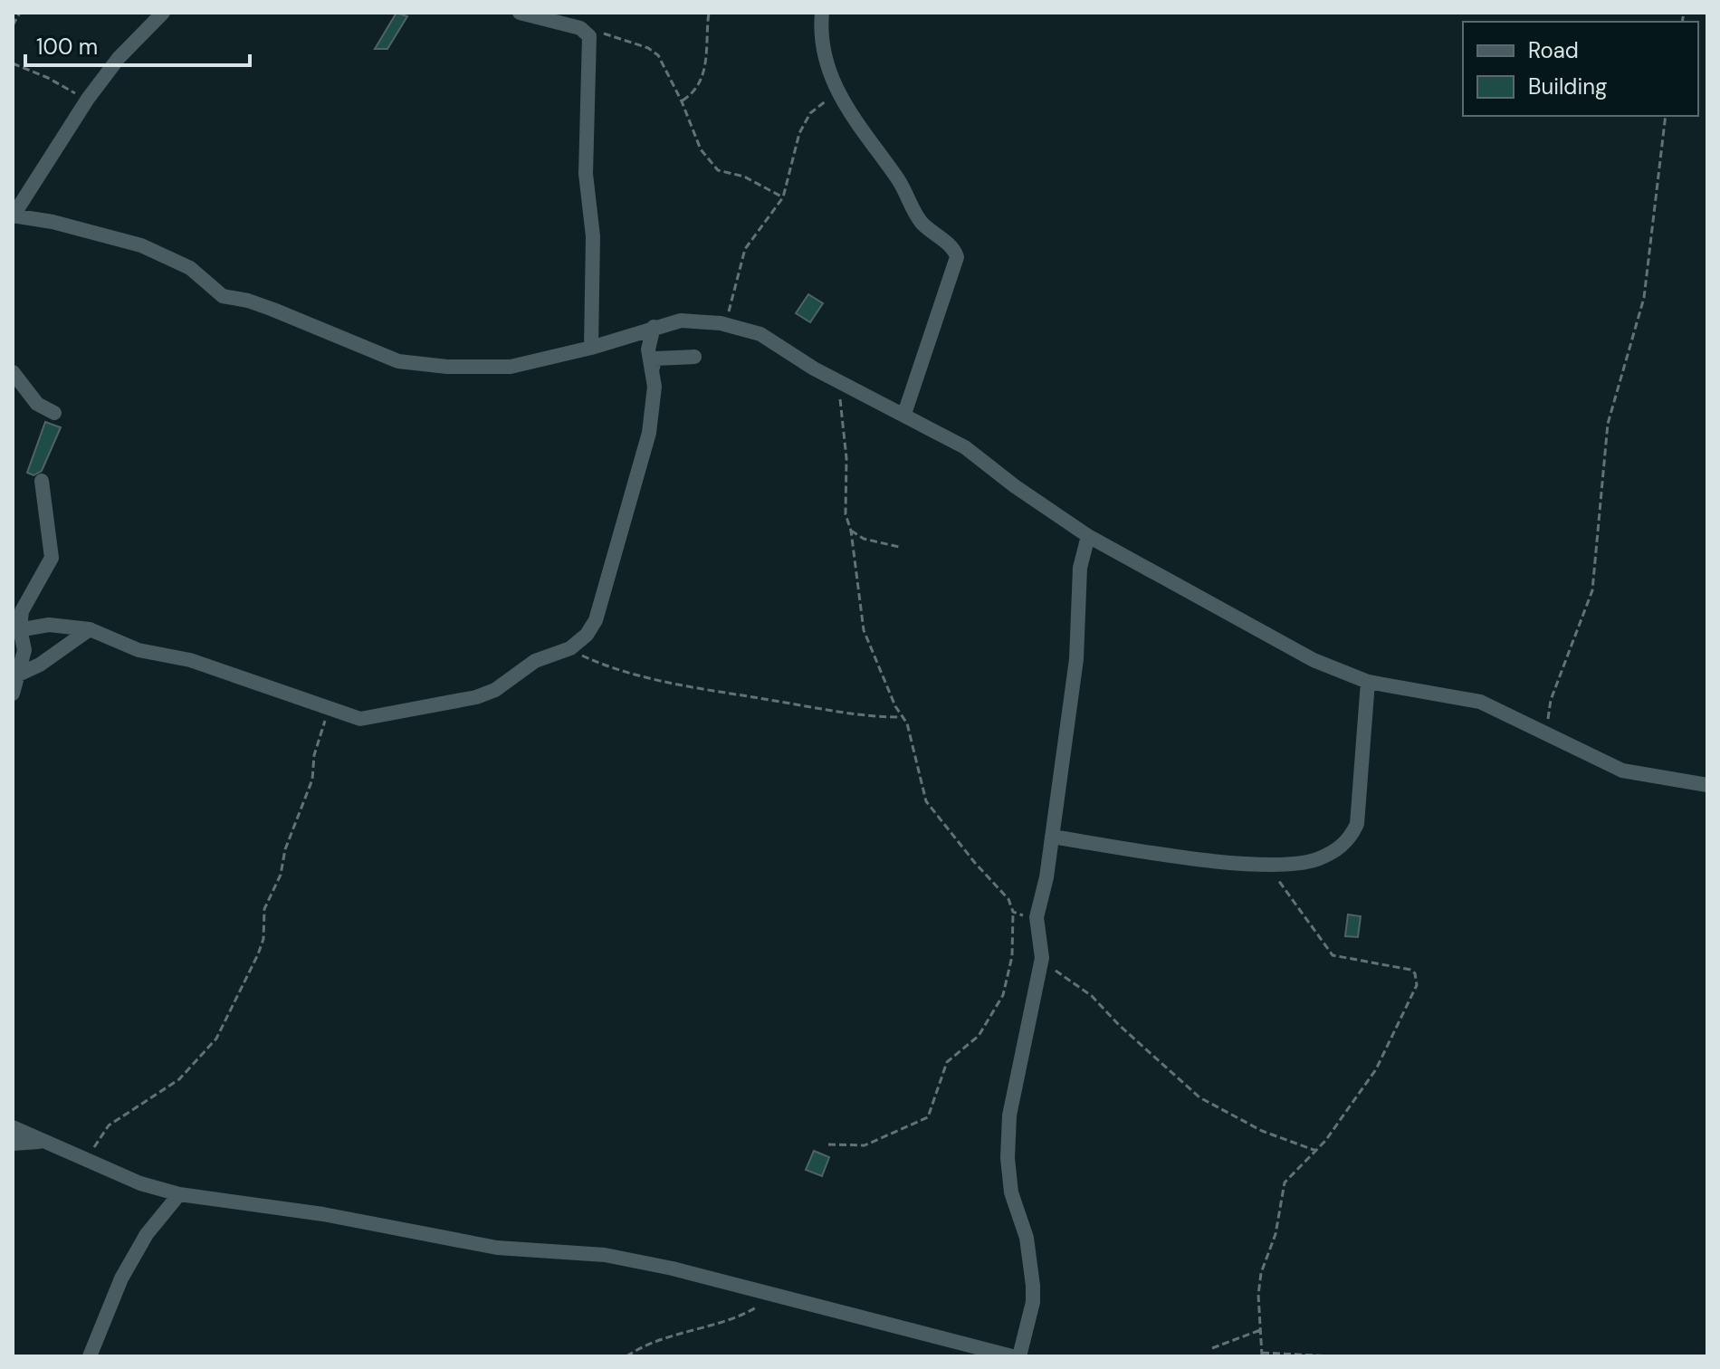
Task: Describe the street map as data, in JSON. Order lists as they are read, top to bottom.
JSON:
{
  "legend": ["Road", "Building"],
  "scale_bar": "100 m"
}
